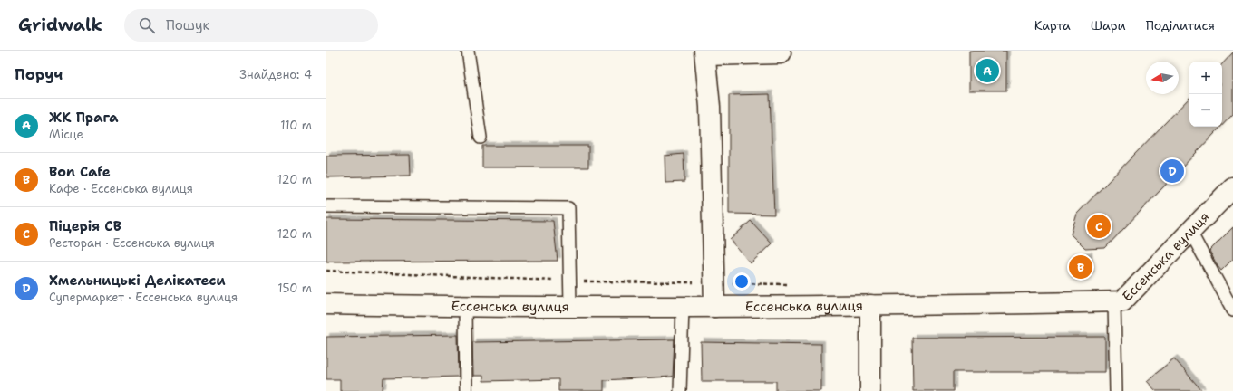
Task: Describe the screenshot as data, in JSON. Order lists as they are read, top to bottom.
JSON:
{
  "streets": {
    "street": ["Ессенська вулиця"]
  },
  "north": "left",
  "page": {
    "header": "Gridwalk",
    "search": "Пошук",
    "nav": ["Карта", "Шари", "Поділитися"],
    "heading": ["Поруч", "Знайдено: 4"],
    "pins": [
      "A",
      "D",
      "C",
      "B"
    ],
    "map_buttons": ["+", "−"],
    "list": [
      {
        "mark": "A",
        "name": "ЖК Прага",
        "note": "Місце",
        "value": "110 m"
      },
      {
        "mark": "B",
        "name": "Bon Cafe",
        "note": "Кафе · Ессенська вулиця",
        "value": "120 m"
      },
      {
        "mark": "C",
        "name": "Піцерія СВ",
        "note": "Ресторан · Ессенська вулиця",
        "value": "120 m"
      },
      {
        "mark": "D",
        "name": "Хмельницькі Делікатеси",
        "note": "Супермаркет · Ессенська вулиця",
        "value": "150 m"
      }
    ]
  }
}
